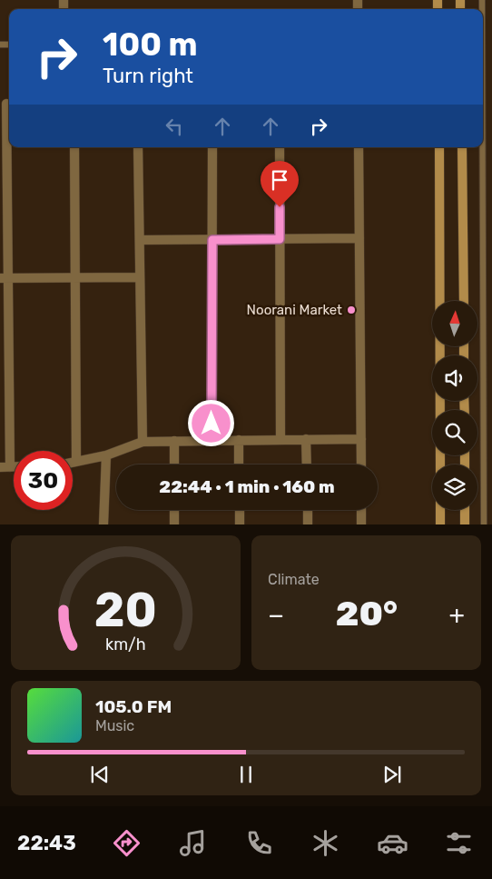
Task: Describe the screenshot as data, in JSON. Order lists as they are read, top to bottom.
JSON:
{
  "places": ["Noorani Market"],
  "north": "top",
  "page": {
    "turn": ["100 m", "Turn right"],
    "limit": "30",
    "trip": "22:44 · 1 min · 160 m",
    "tile": "Climate",
    "heat": ["−", "20°", "+"],
    "song": ["105.0 FM", "Music"],
    "tabs": "22:43",
    "gauge": ["20", "km/h"]
  }
}
